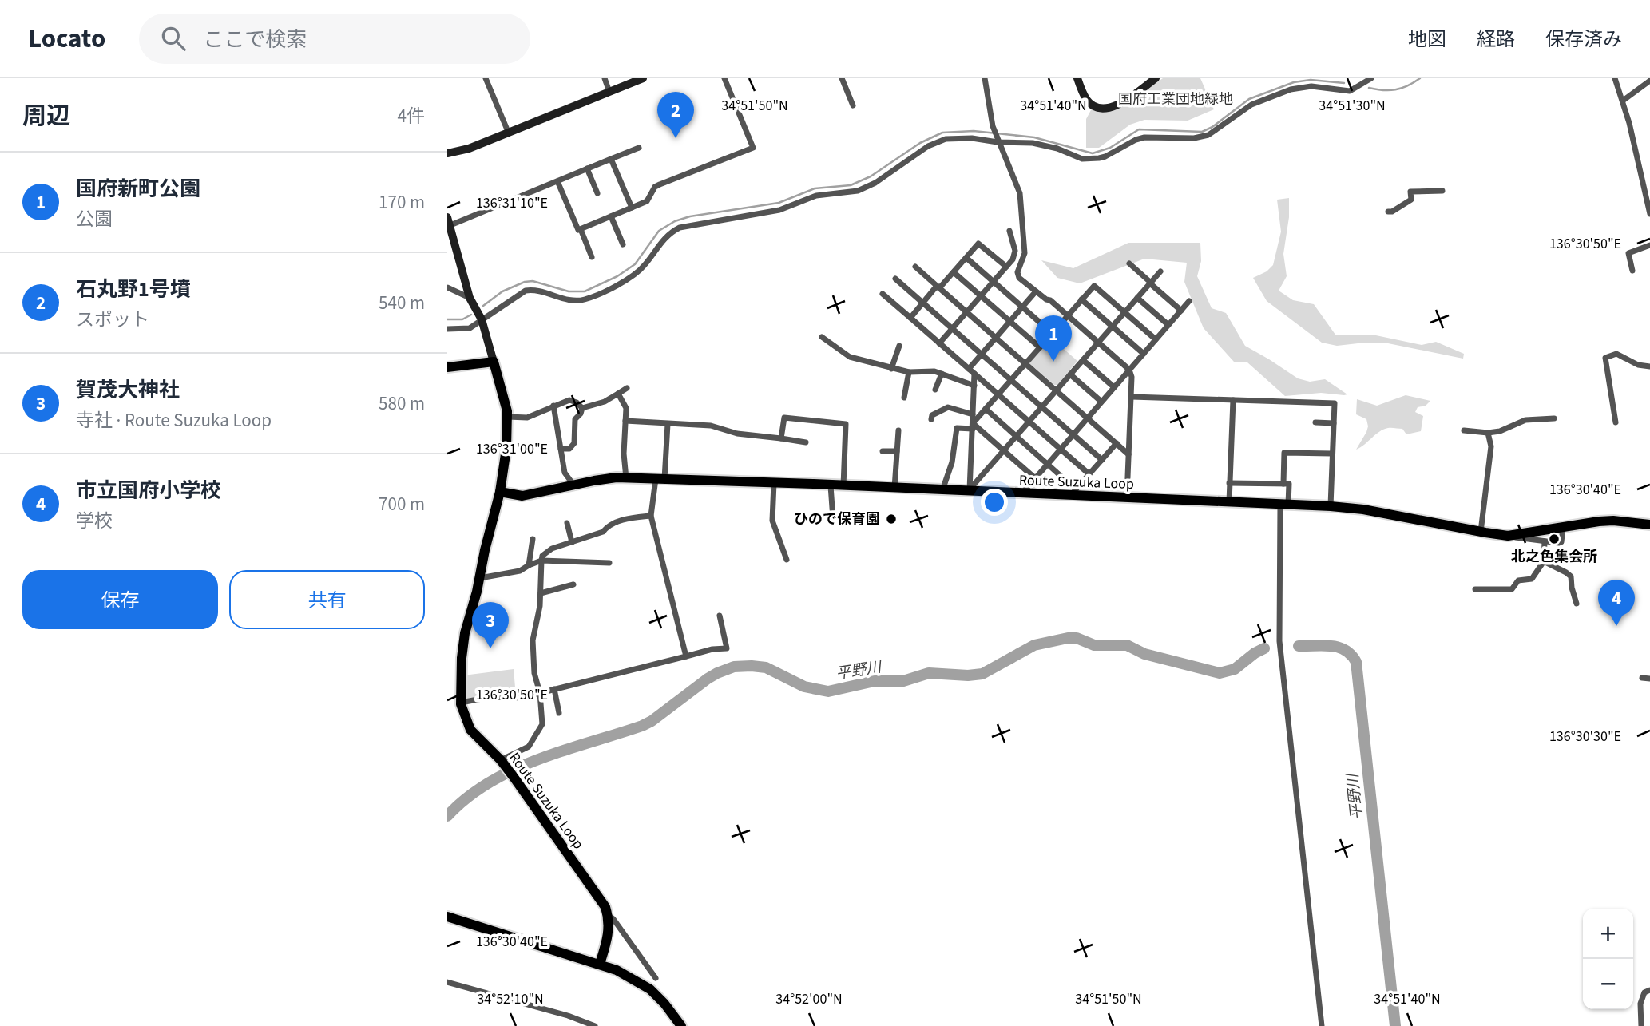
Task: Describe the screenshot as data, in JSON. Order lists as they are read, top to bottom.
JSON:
{
  "streets": {
    "main road": ["Route Suzuka Loop"]
  },
  "water": ["平野川"],
  "parks": ["国府工業団地緑地"],
  "places": ["ひので保育園", "北之色集会所"],
  "page": {
    "header": "Locato",
    "search": "ここで検索",
    "nav": ["地図", "経路", "保存済み"],
    "heading": ["周辺", "4件"],
    "pins": [
      "2",
      "1",
      "4",
      "3"
    ],
    "list": [
      {
        "mark": "1",
        "name": "国府新町公園",
        "note": "公園",
        "value": "170 m"
      },
      {
        "mark": "2",
        "name": "石丸野1号墳",
        "note": "スポット",
        "value": "540 m"
      },
      {
        "mark": "3",
        "name": "賀茂大神社",
        "note": "寺社 · Route Suzuka Loop",
        "value": "580 m"
      },
      {
        "mark": "4",
        "name": "市立国府小学校",
        "note": "学校",
        "value": "700 m"
      }
    ],
    "buttons": ["保存", "共有"],
    "map_buttons": ["+", "−"]
  },
  "coordinates": [
    "34°51'50\"N",
    "34°51'40\"N",
    "34°51'30\"N",
    "136°31'10\"E",
    "136°30'50\"E",
    "136°31'00\"E",
    "136°30'40\"E",
    "136°30'30\"E",
    "34°52'10\"N",
    "34°52'00\"N"
  ]
}
